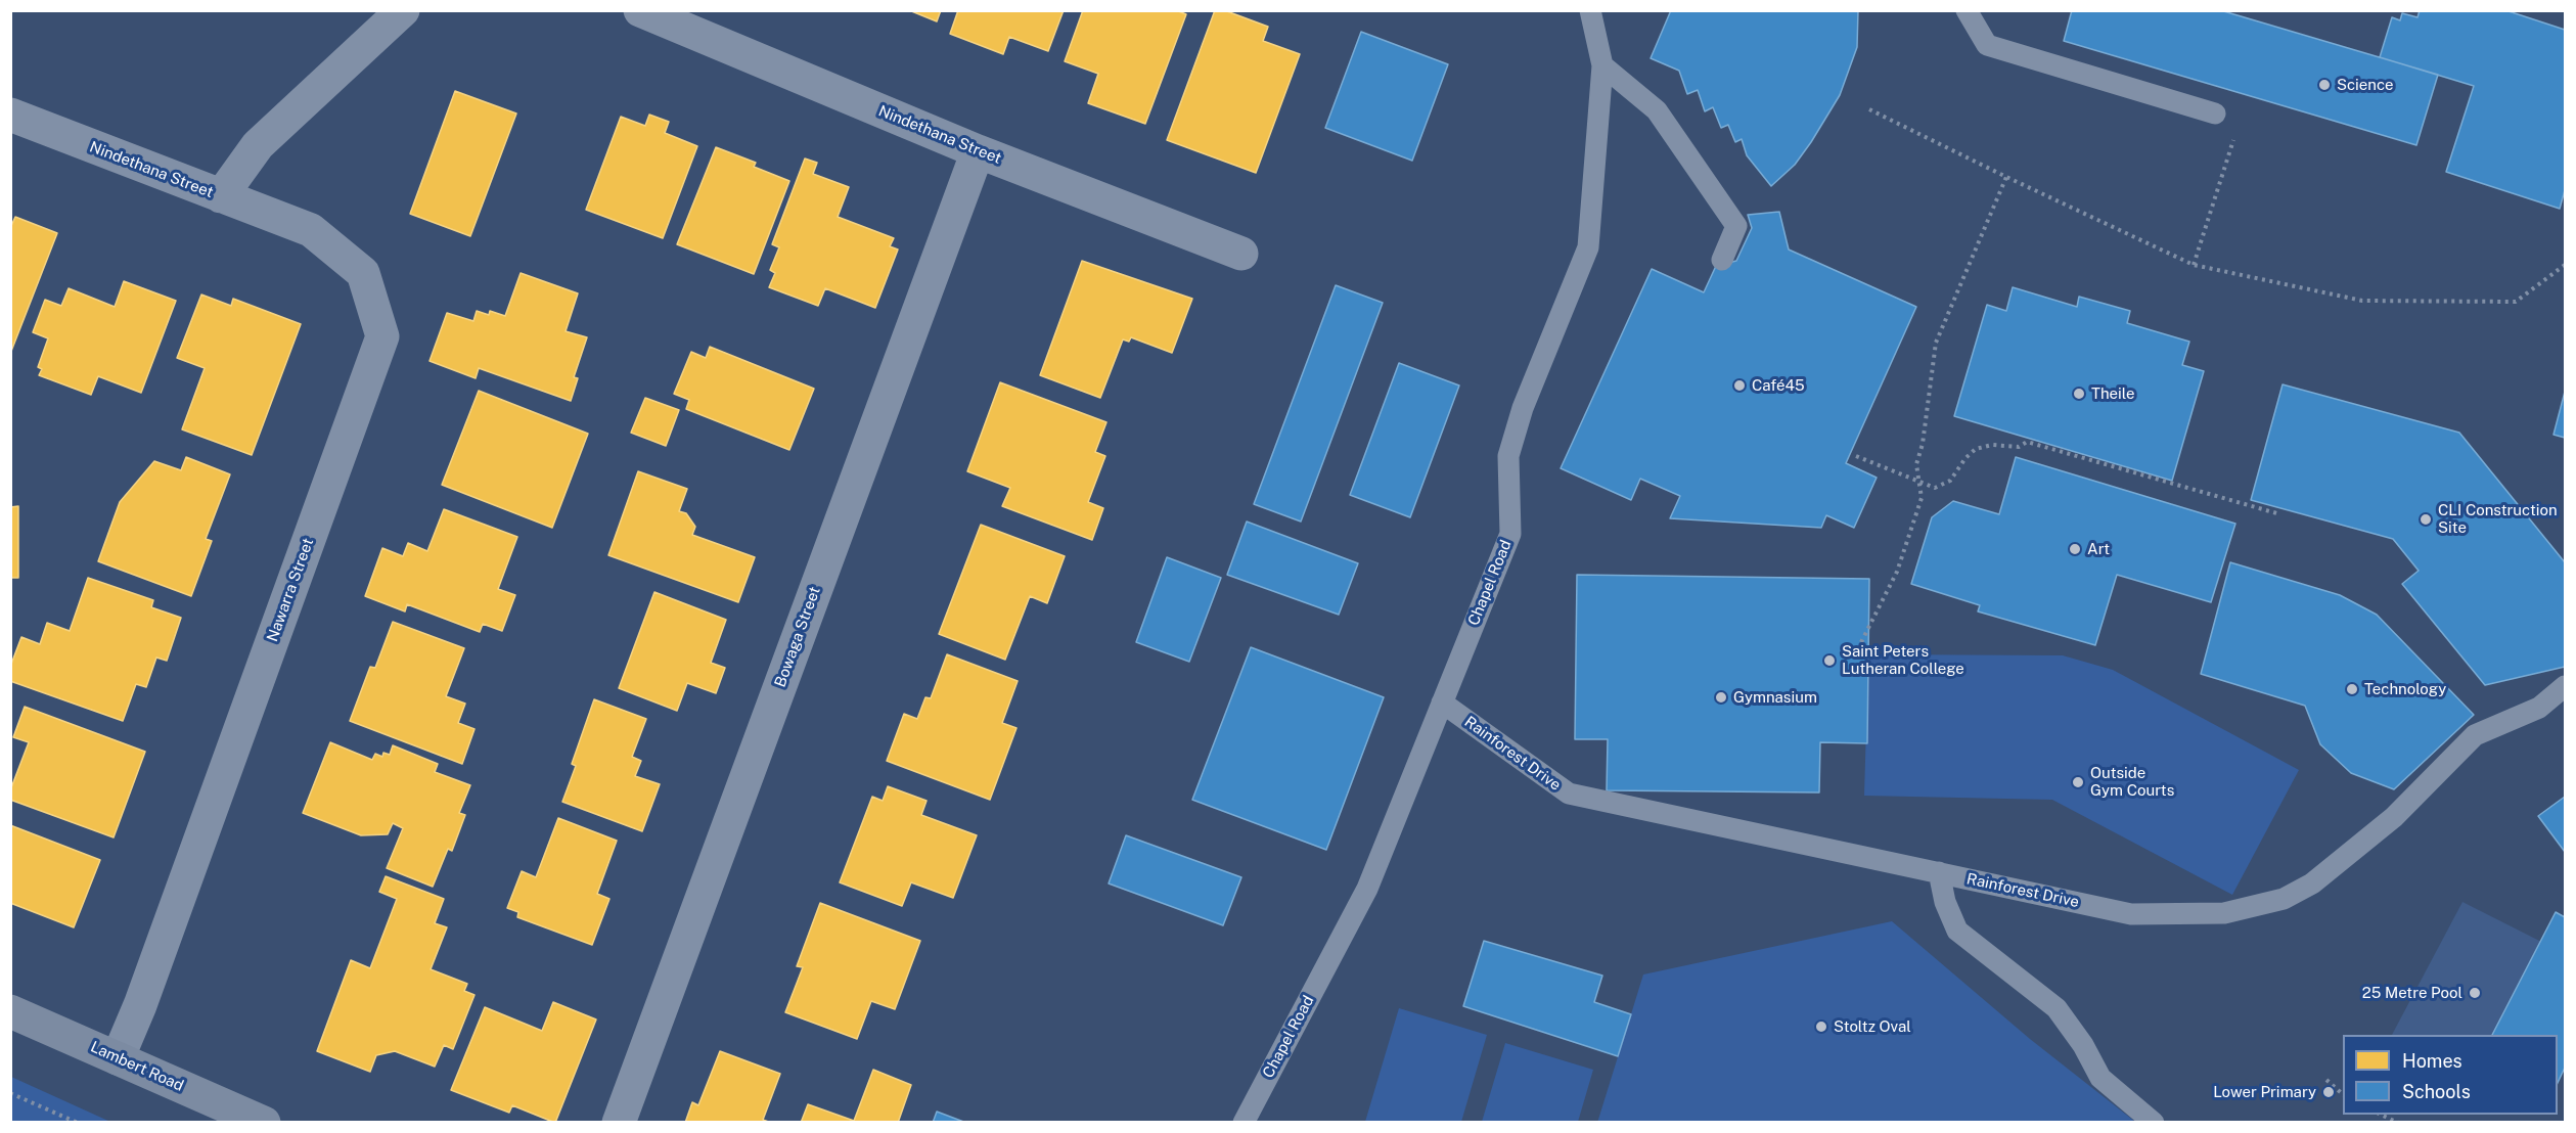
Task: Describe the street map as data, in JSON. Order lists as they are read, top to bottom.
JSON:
{
  "streets": {
    "main road": ["Lambert Road"],
    "street": ["Nindethana Street", "Nawarra Street", "Bowaga Street"],
    "lane": ["Chapel Road", "Rainforest Drive"]
  },
  "crossings": [
    ["Nindethana Street", "Nawarra Street"],
    ["Nindethana Street", "Bowaga Street"],
    ["Chapel Road", "Rainforest Drive"],
    ["Nawarra Street", "Lambert Road"]
  ],
  "places": [
    "Science",
    "Café45",
    "Theile",
    "CLI Construction Site",
    "Art",
    "Saint Peters Lutheran College",
    "Technology",
    "Gymnasium",
    "Outside Gym Courts",
    "25 Metre Pool",
    "Stoltz Oval",
    "Lower Primary"
  ],
  "legend": ["Homes", "Schools"]
}
